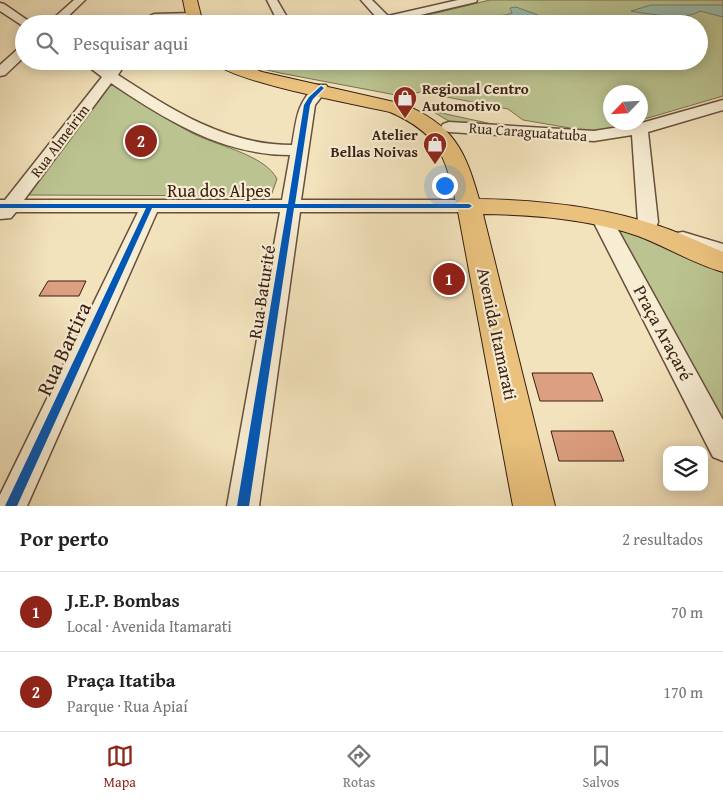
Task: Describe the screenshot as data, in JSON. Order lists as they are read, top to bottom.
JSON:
{
  "streets": {
    "main road": ["Rua dos Alpes", "Avenida Itamarati"],
    "street": [
      "Rua Caraguatatuba",
      "Rua Almeirim",
      "Rua Baturité",
      "Praça Araçaré",
      "Rua Bartira"
    ]
  },
  "crossings": [
    ["Rua Caraguatatuba", "Avenida Itamarati"],
    ["Rua Almeirim", "Rua dos Alpes"],
    ["Rua dos Alpes", "Rua Baturité"],
    ["Rua dos Alpes", "Praça Araçaré"],
    ["Rua dos Alpes", "Avenida Itamarati"],
    ["Rua dos Alpes", "Rua Bartira"],
    ["Rua Baturité", "Avenida Itamarati"]
  ],
  "places": {
    "shop": ["Regional Centro Automotivo", "Atelier Bellas Noivas"]
  },
  "north": "bottom left",
  "page": {
    "search": "Pesquisar aqui",
    "pins": ["2", "1"],
    "heading": ["Por perto", "2 resultados"],
    "list": [
      {
        "mark": "1",
        "name": "J.E.P. Bombas",
        "note": "Local · Avenida Itamarati",
        "value": "70 m"
      },
      {
        "mark": "2",
        "name": "Praça Itatiba",
        "note": "Parque · Rua Apiaí",
        "value": "170 m"
      }
    ],
    "nav": ["Mapa", "Rotas", "Salvos"]
  }
}
